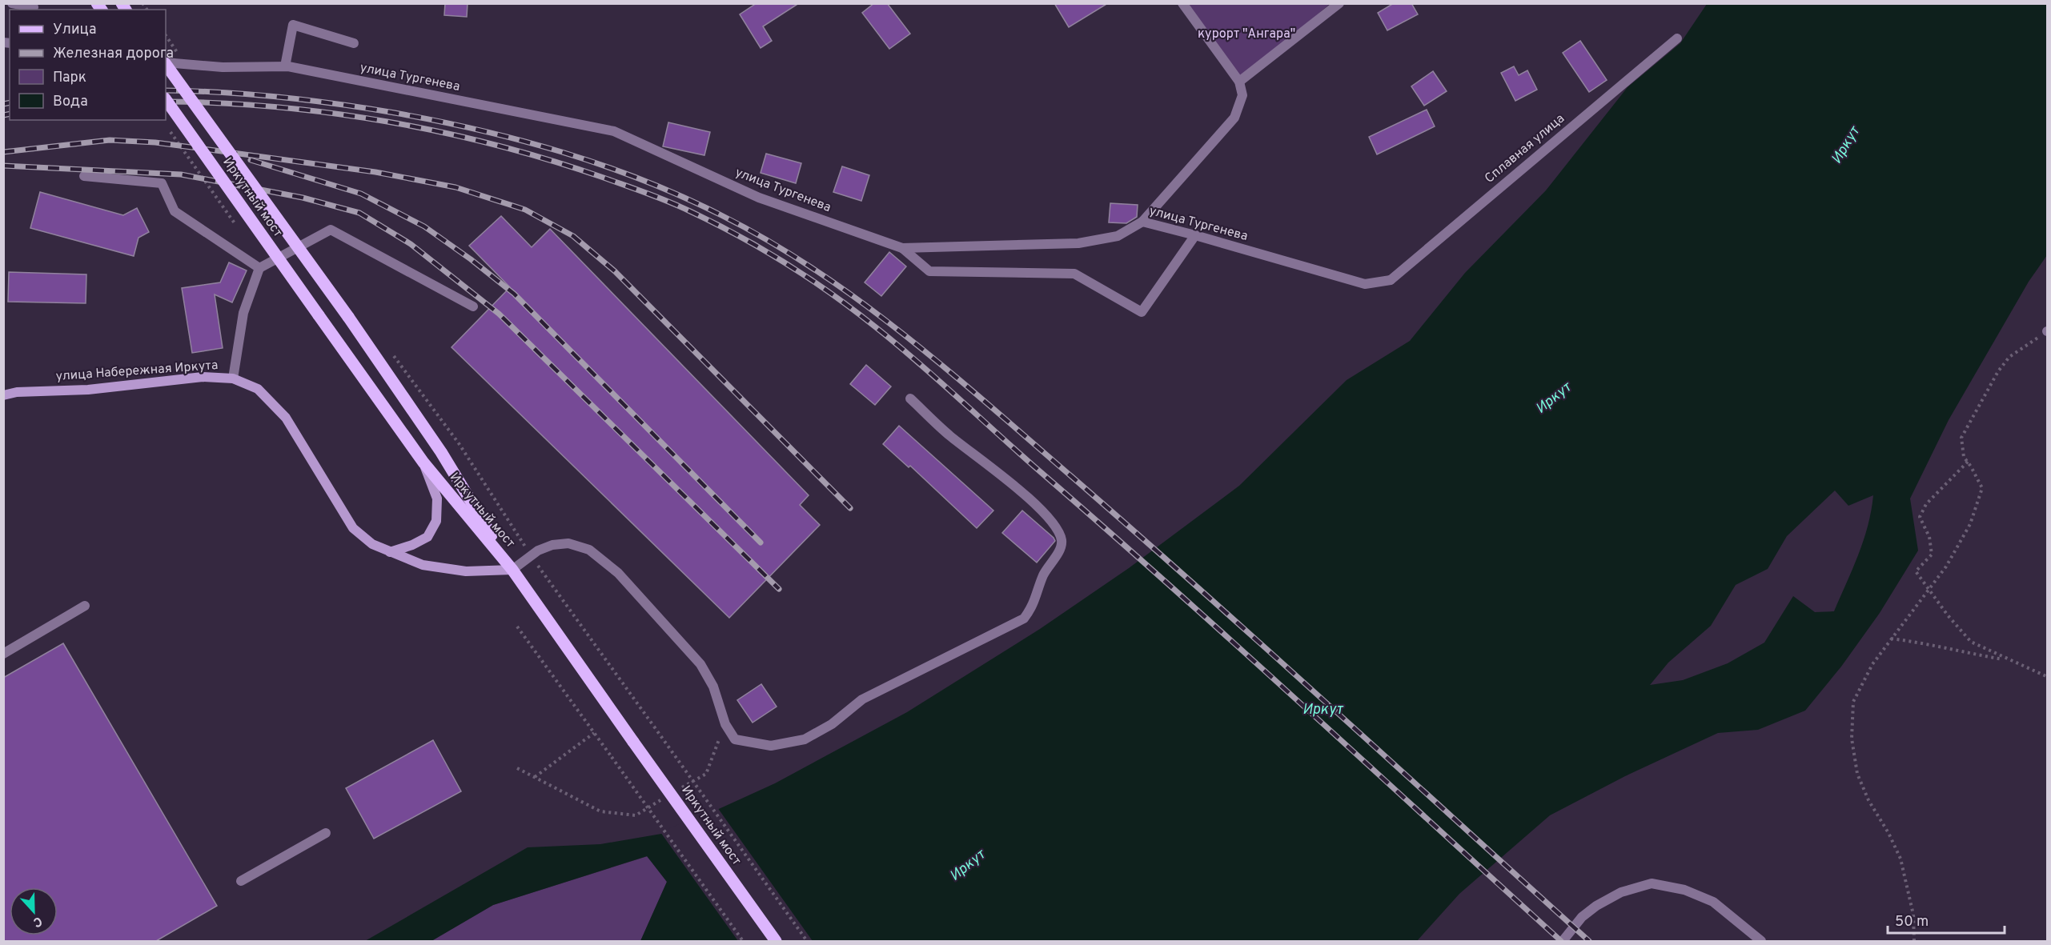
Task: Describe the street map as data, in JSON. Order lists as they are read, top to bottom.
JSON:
{
  "streets": {
    "main road": ["Иркутный мост", "улица Набережная Иркута"],
    "street": ["улица Тургенева", "Сплавная улица"]
  },
  "crossings": [
    ["улица Тургенева", "Сплавная улица"],
    ["Иркутный мост", "улица Набережная Иркута"]
  ],
  "water": ["Иркут"],
  "parks": ["курорт \"Ангара\""],
  "legend": [
    "Улица",
    "Железная дорога",
    "Парк",
    "Вода"
  ],
  "scale_bar": "50 m",
  "north": "bottom"
}
